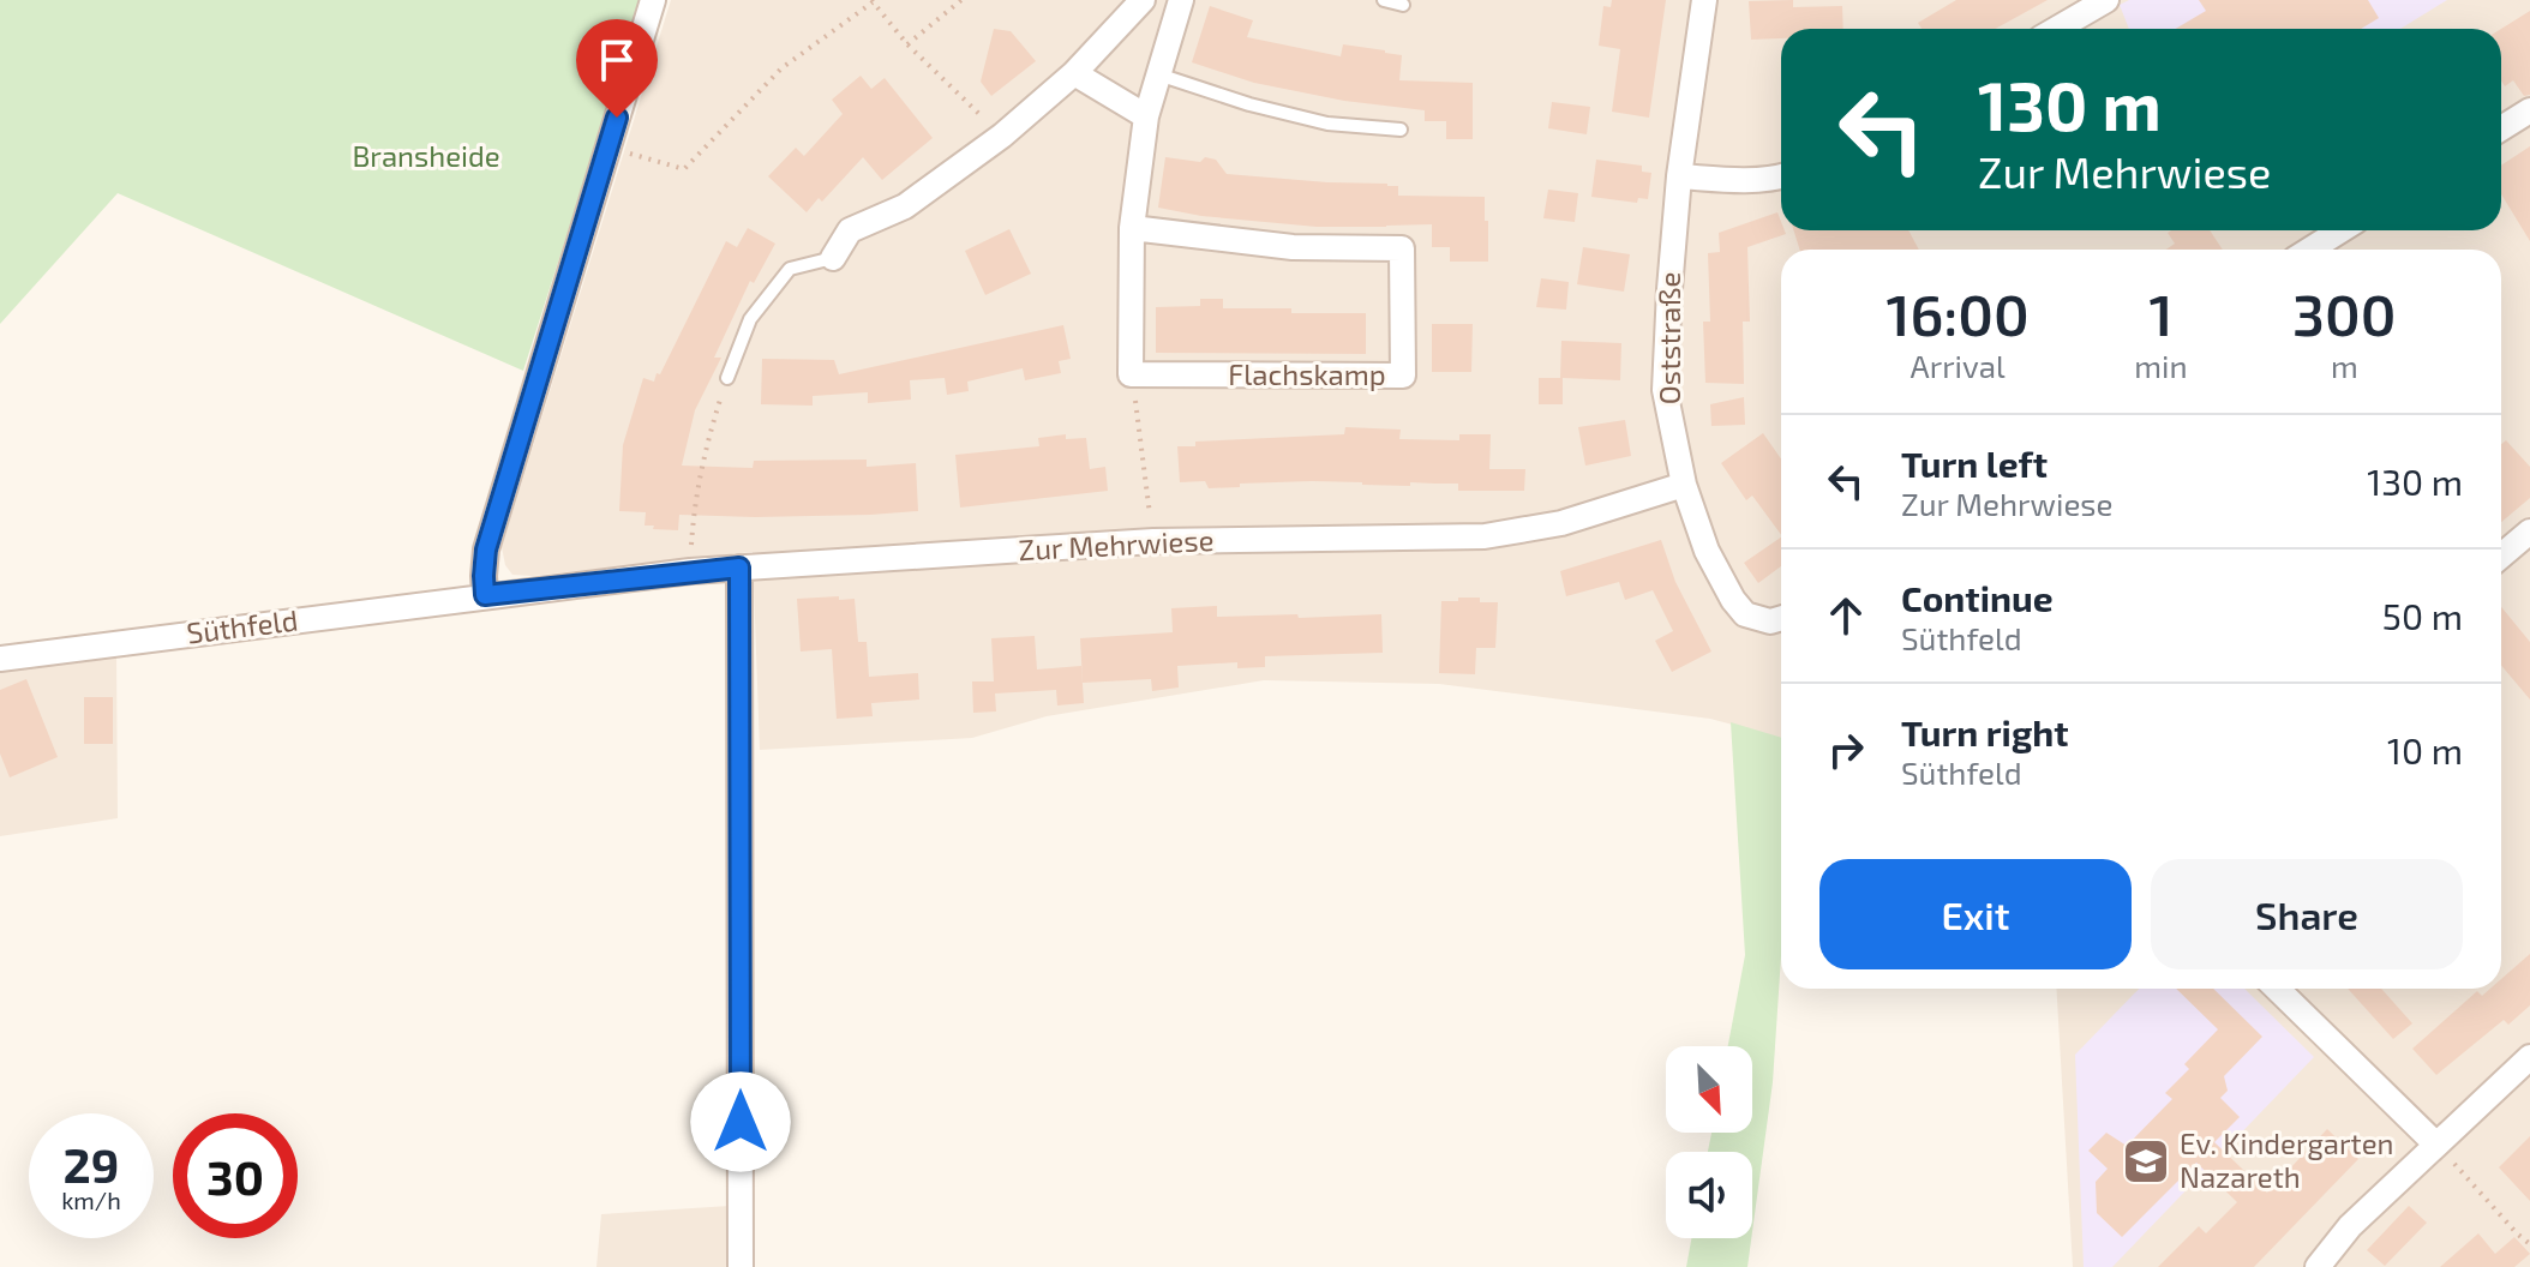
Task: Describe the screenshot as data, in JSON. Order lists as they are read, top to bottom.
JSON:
{
  "streets": {
    "street": [
      "Oststraße",
      "Flachskamp",
      "Zur Mehrwiese",
      "Süthfeld"
    ]
  },
  "crossings": [
    ["Oststraße", "Zur Mehrwiese"],
    ["Zur Mehrwiese", "Süthfeld"]
  ],
  "parks": ["Bransheide"],
  "places": {
    "school or university": ["Ev. Kindergarten Nazareth"]
  },
  "north": "bottom right",
  "page": {
    "turn": ["130 m", "Zur Mehrwiese"],
    "eta": [
      "16:00",
      "Arrival",
      "1",
      "min",
      "300",
      "m"
    ],
    "list": [
      {
        "name": "Turn left",
        "note": "Zur Mehrwiese",
        "value": "130 m"
      },
      {
        "name": "Continue",
        "note": "Süthfeld",
        "value": "50 m"
      },
      {
        "name": "Turn right",
        "note": "Süthfeld",
        "value": "10 m"
      }
    ],
    "buttons": ["Exit", "Share"],
    "speed": "29 km/h",
    "limit": "30"
  }
}
